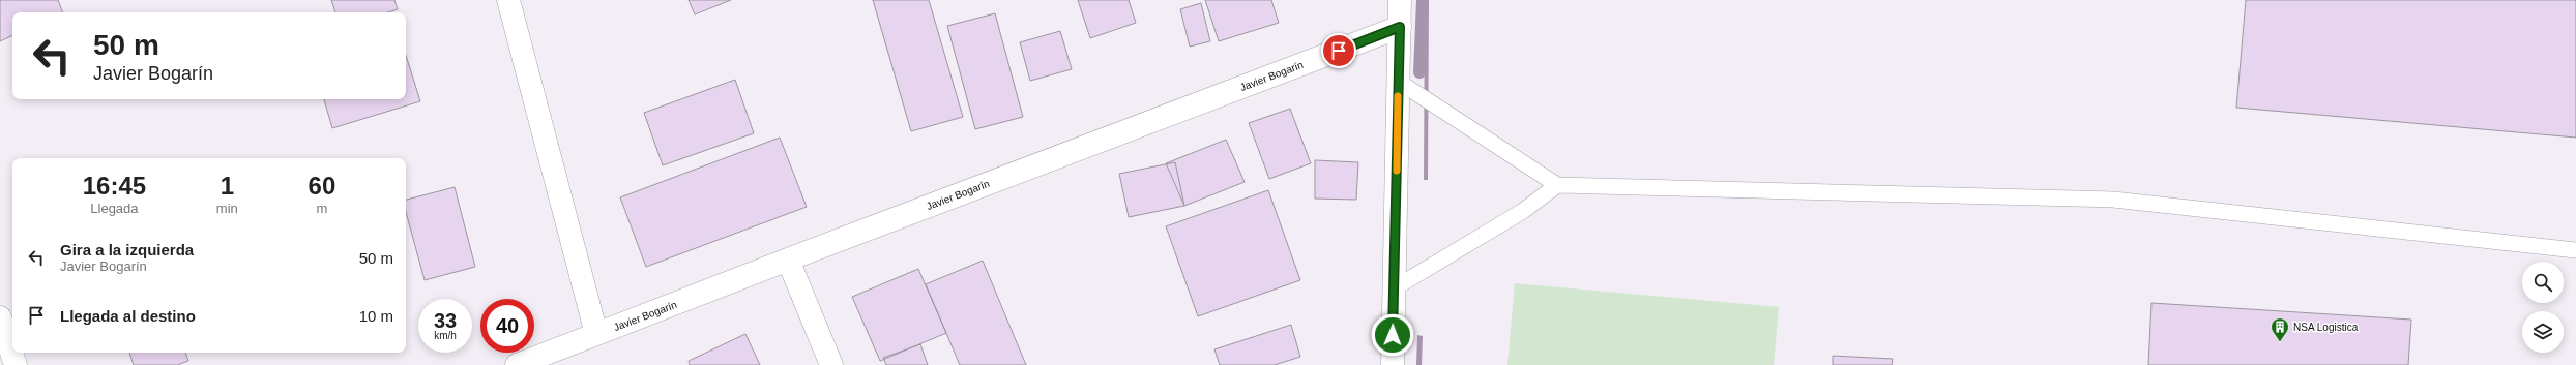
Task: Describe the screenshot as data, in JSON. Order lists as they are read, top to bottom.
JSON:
{
  "streets": {
    "street": ["Javier Bogarín"]
  },
  "places": {
    "building": ["NSA Logistica"]
  },
  "page": {
    "turn": ["50 m", "Javier Bogarín"],
    "eta": [
      "16:45",
      "Llegada",
      "1",
      "min",
      "60",
      "m"
    ],
    "list": [
      {
        "name": "Gira a la izquierda",
        "note": "Javier Bogarín",
        "value": "50 m"
      },
      {
        "name": "Llegada al destino",
        "value": "10 m"
      }
    ],
    "speed": "33 km/h",
    "limit": "40"
  }
}
